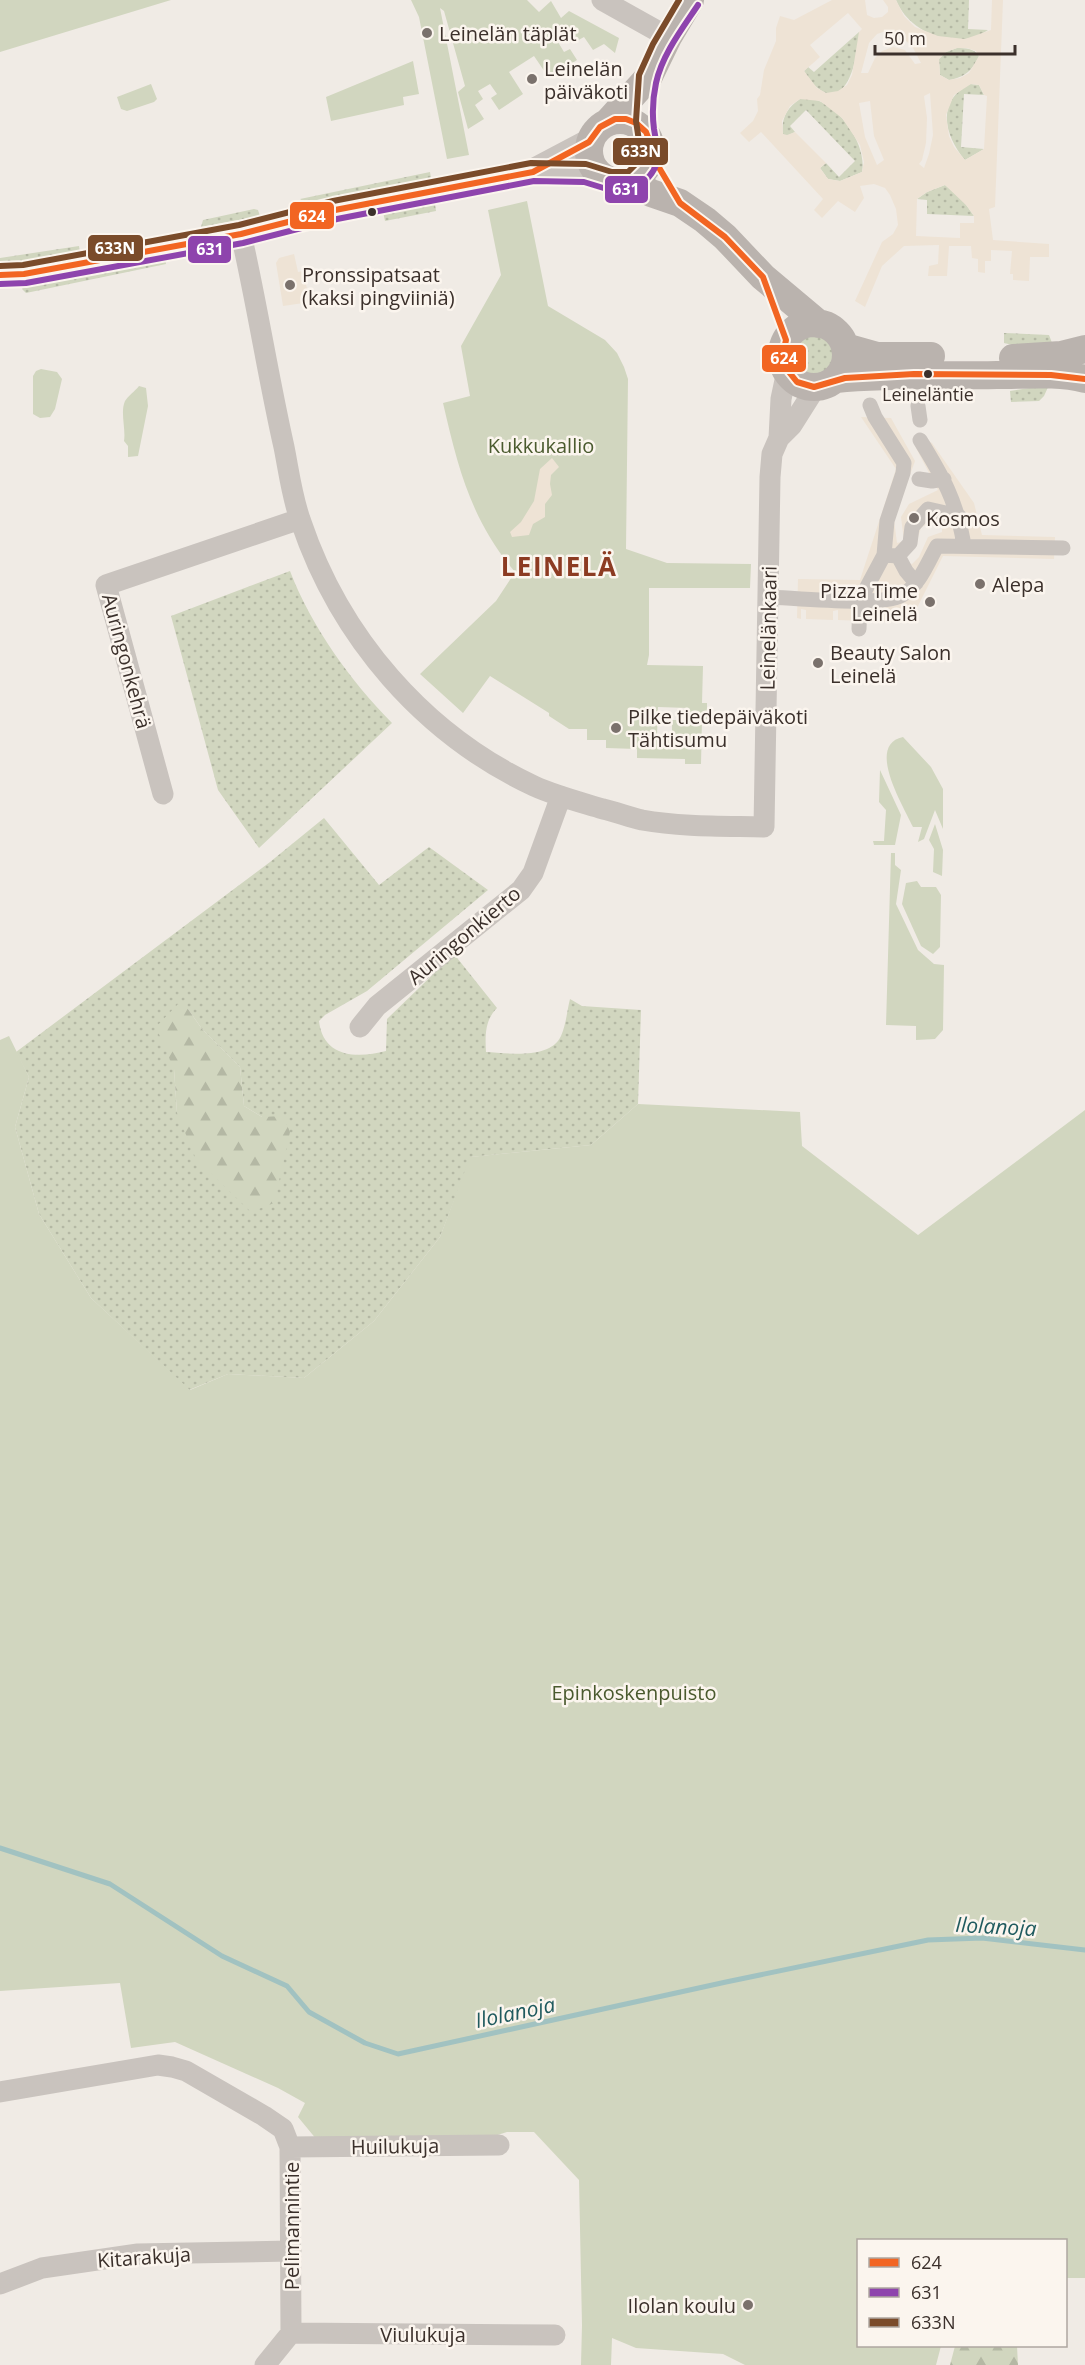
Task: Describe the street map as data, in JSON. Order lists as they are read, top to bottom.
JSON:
{
  "streets": {
    "street": [
      "Leinelänkaari",
      "Auringonkehrä",
      "Auringonkierto",
      "Huilukuja",
      "Pelimannintie",
      "Kitarakuja",
      "Viulukuja"
    ]
  },
  "crossings": [
    ["Leinelänkaari", "Auringonkehrä"],
    ["Leinelänkaari", "Auringonkierto"],
    ["Huilukuja", "Pelimannintie"],
    ["Pelimannintie", "Kitarakuja"],
    ["Pelimannintie", "Viulukuja"]
  ],
  "districts": ["LEINELÄ"],
  "water": ["Ilolanoja"],
  "parks": ["Kukkukallio", "Epinkoskenpuisto"],
  "places": [
    "Leinelän täplät",
    "Leinelän päiväkoti",
    "Pronssipatsaat (kaksi pingviiniä)",
    "Leineläntie",
    "Kosmos",
    "Alepa",
    "Pizza Time Leinelä",
    "Beauty Salon Leinelä",
    "Pilke tiedepäiväkoti Tähtisumu",
    "Ilolan koulu"
  ],
  "lines": ["transit line 633N", "transit line 631", "transit line 624"],
  "legend": ["624", "631", "633N"],
  "scale_bar": "50 m"
}
